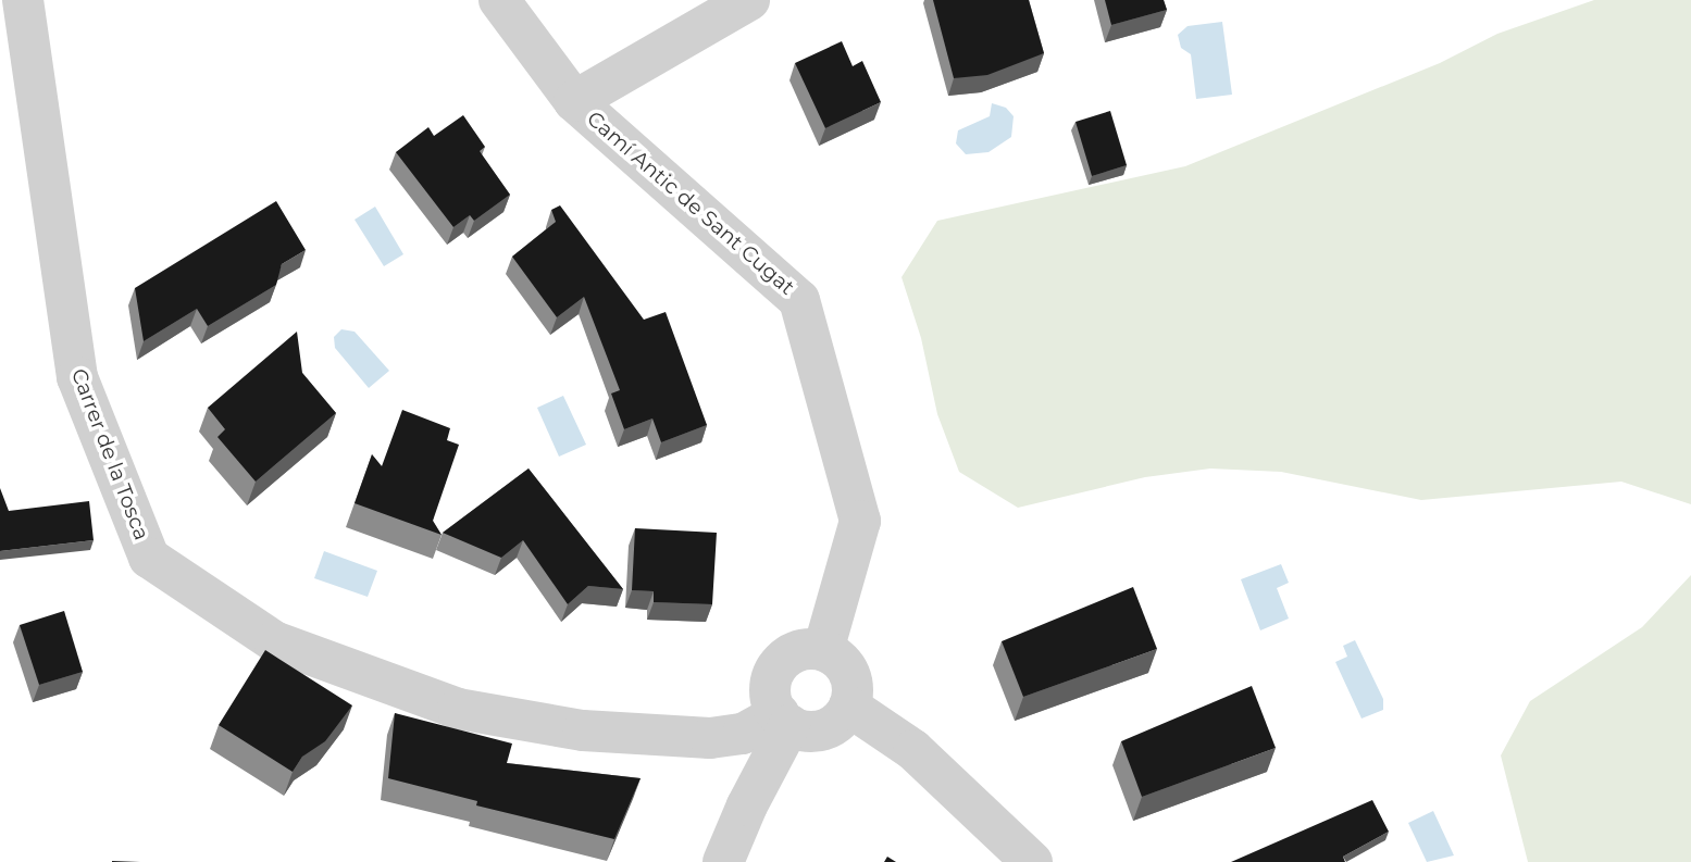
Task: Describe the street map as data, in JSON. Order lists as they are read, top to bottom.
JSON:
{
  "streets": {
    "street": ["Camí Antic de Sant Cugat", "Carrer de la Tosca"]
  },
  "crossings": [
    ["Camí Antic de Sant Cugat", "Carrer de la Tosca"]
  ]
}
